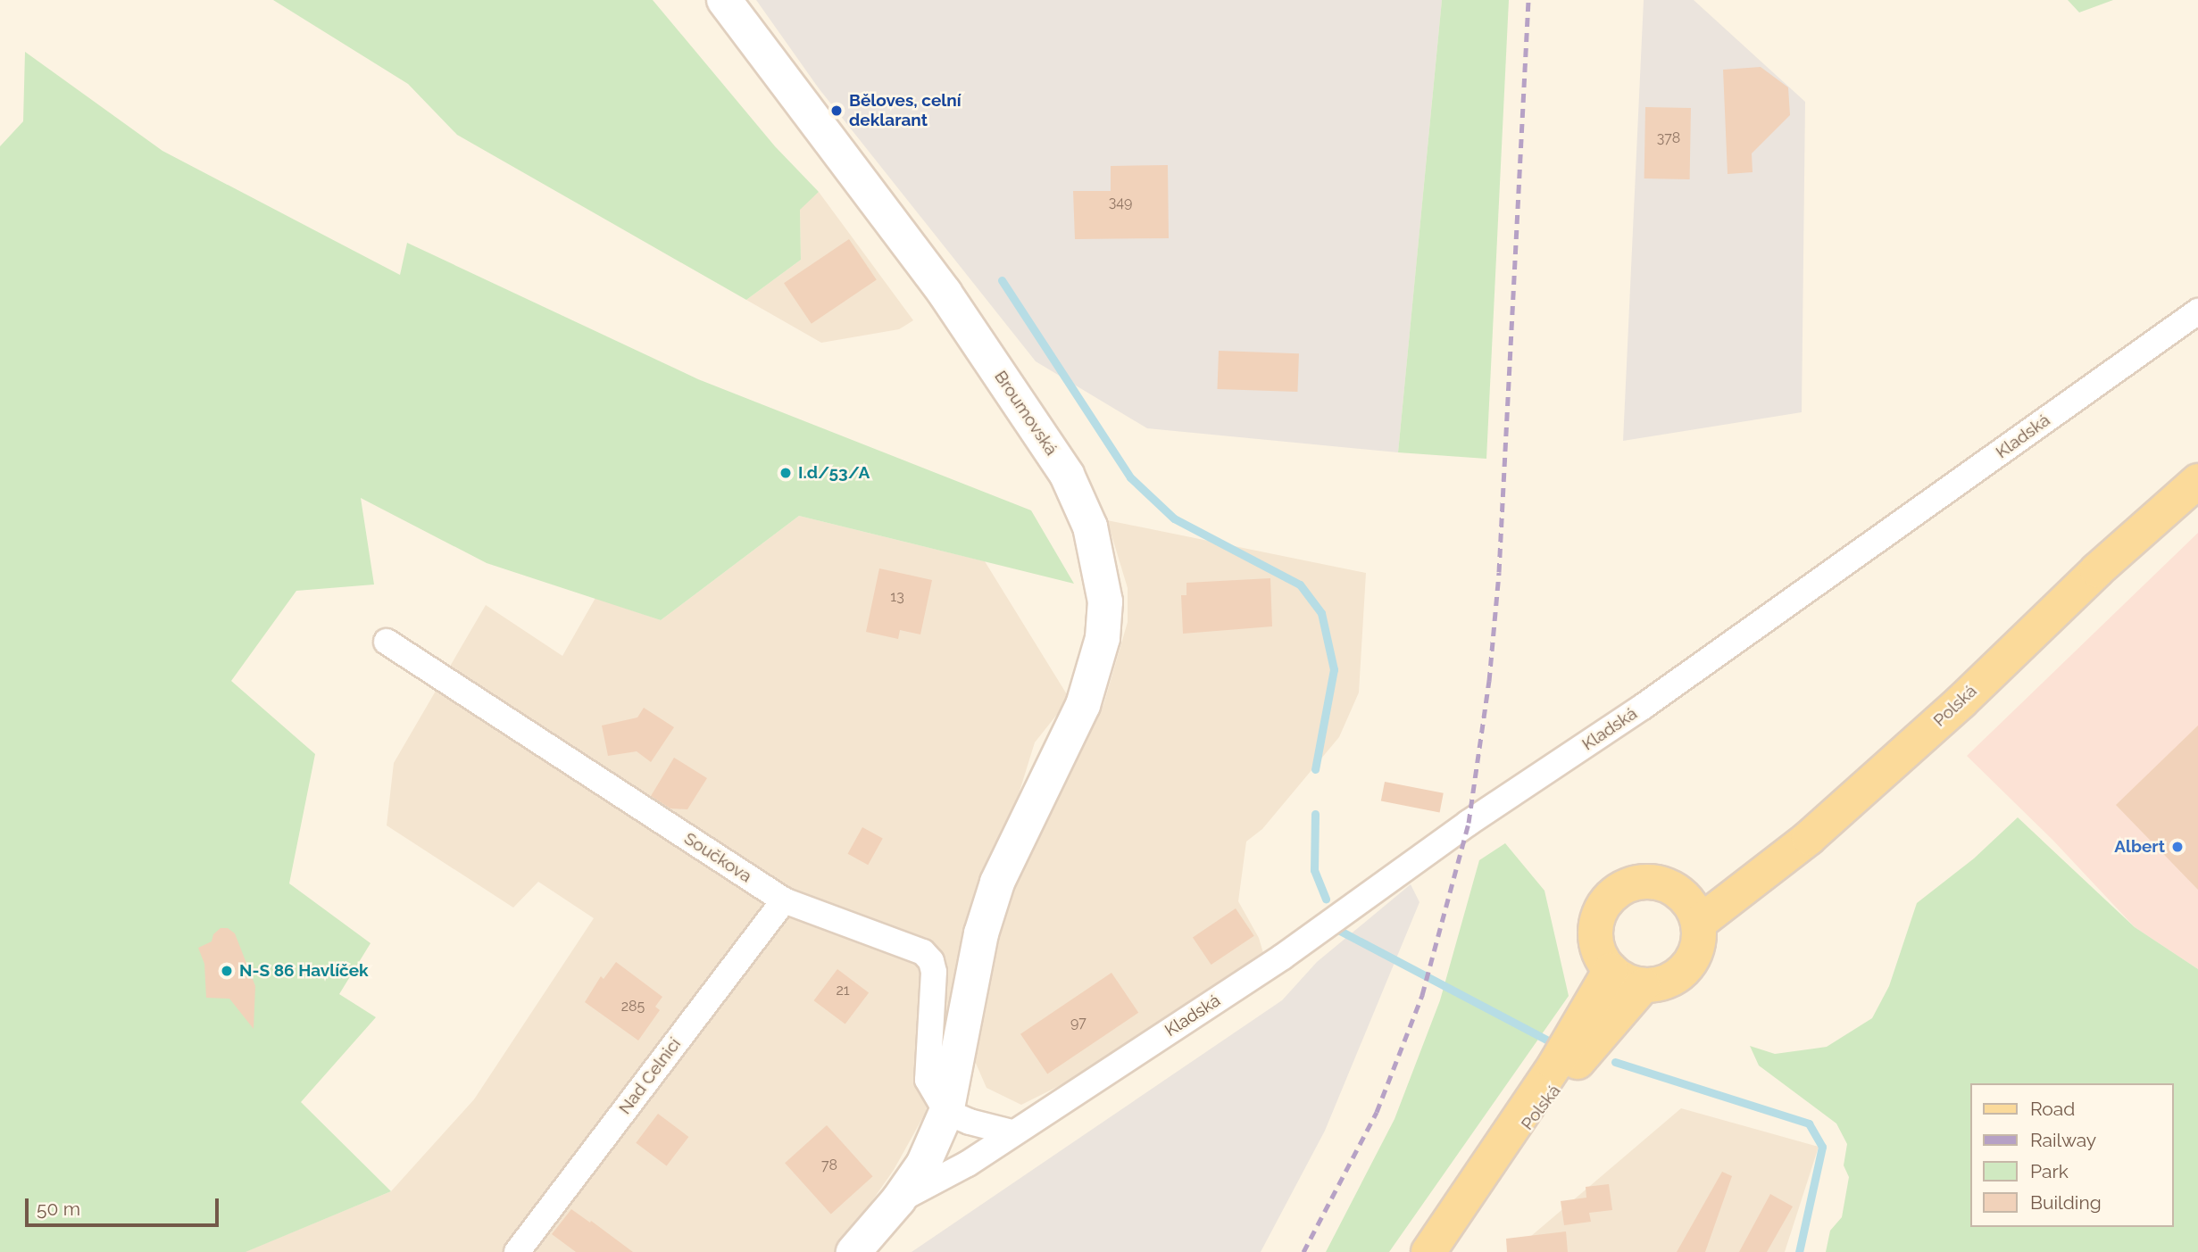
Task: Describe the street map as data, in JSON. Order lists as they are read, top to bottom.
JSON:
{
  "streets": {
    "main road": ["Broumovská", "Kladská", "Polská"],
    "street": ["Součkova", "Nad Celnicí"]
  },
  "crossings": [
    ["Broumovská", "Kladská"],
    ["Kladská", "Součkova"],
    ["Součkova", "Nad Celnicí"]
  ],
  "places": [
    "Běloves, celní deklarant",
    "I.d/53/A",
    "Albert",
    "N-S 86 Havlíček"
  ],
  "house_numbers": [
    "378",
    "349",
    "13",
    "21",
    "285",
    "97",
    "78"
  ],
  "legend": [
    "Road",
    "Railway",
    "Park",
    "Building"
  ],
  "scale_bar": "50 m"
}
